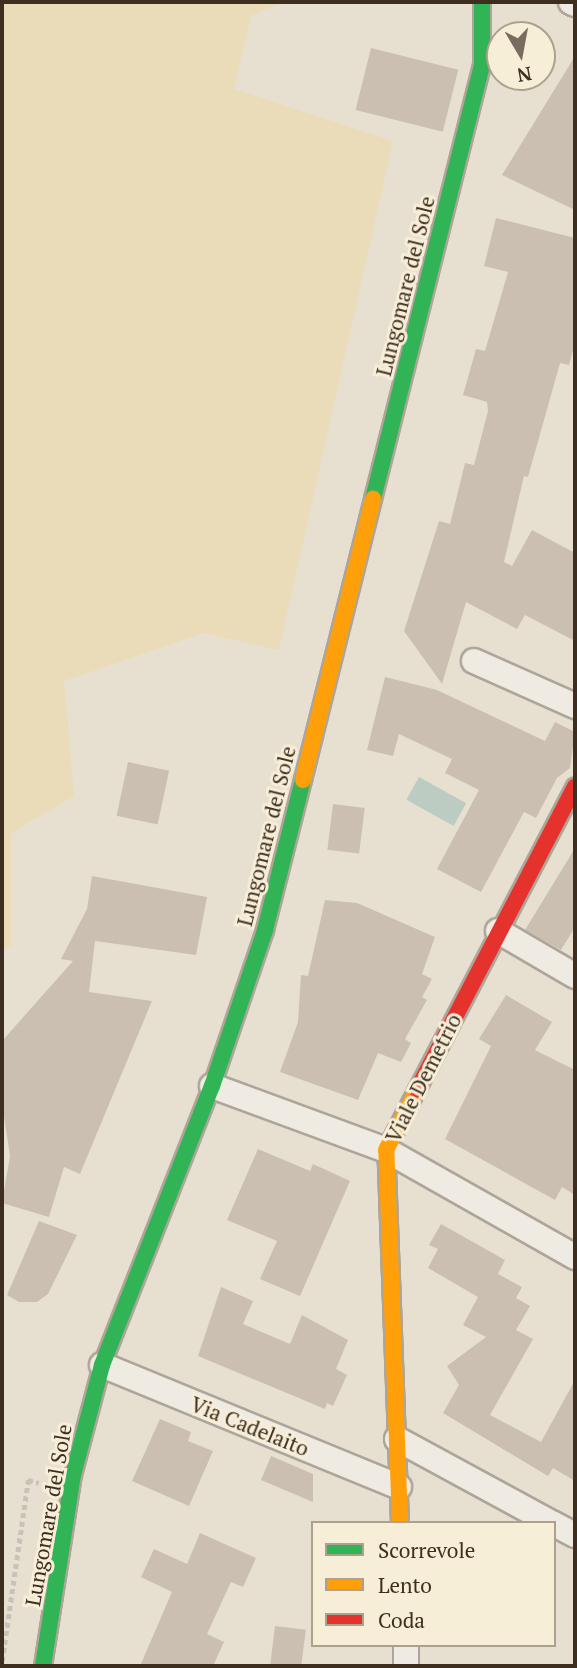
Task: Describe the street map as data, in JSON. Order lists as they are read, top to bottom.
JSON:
{
  "streets": {
    "street": ["Lungomare del Sole", "Viale Demetrio", "Via Cadelaito"]
  },
  "crossings": [
    ["Lungomare del Sole", "Via Cadelaito"],
    ["Viale Demetrio", "Via Cadelaito"]
  ],
  "legend": ["Scorrevole", "Lento", "Coda"],
  "north": "bottom"
}
